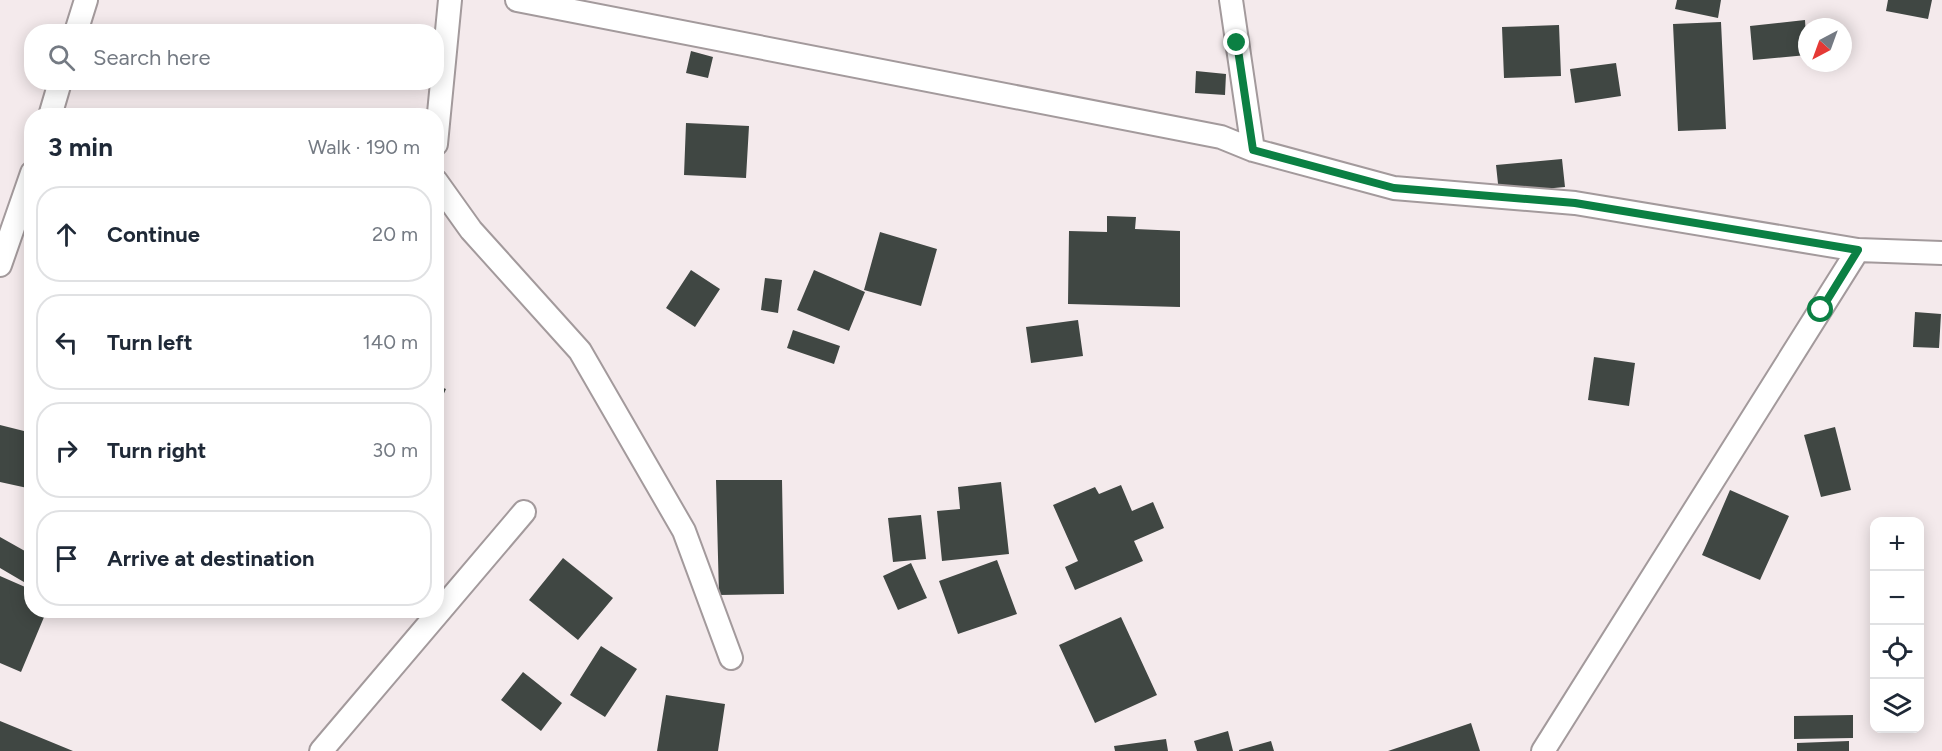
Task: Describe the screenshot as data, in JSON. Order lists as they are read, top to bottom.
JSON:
{
  "north": "bottom left",
  "page": {
    "search": "Search here",
    "heading": ["3 min", "Walk · 190 m"],
    "list": [
      ["Continue", "20 m"],
      ["Turn left", "140 m"],
      ["Turn right", "30 m"],
      "Arrive at destination"
    ],
    "map_buttons": ["+", "−"]
  }
}
